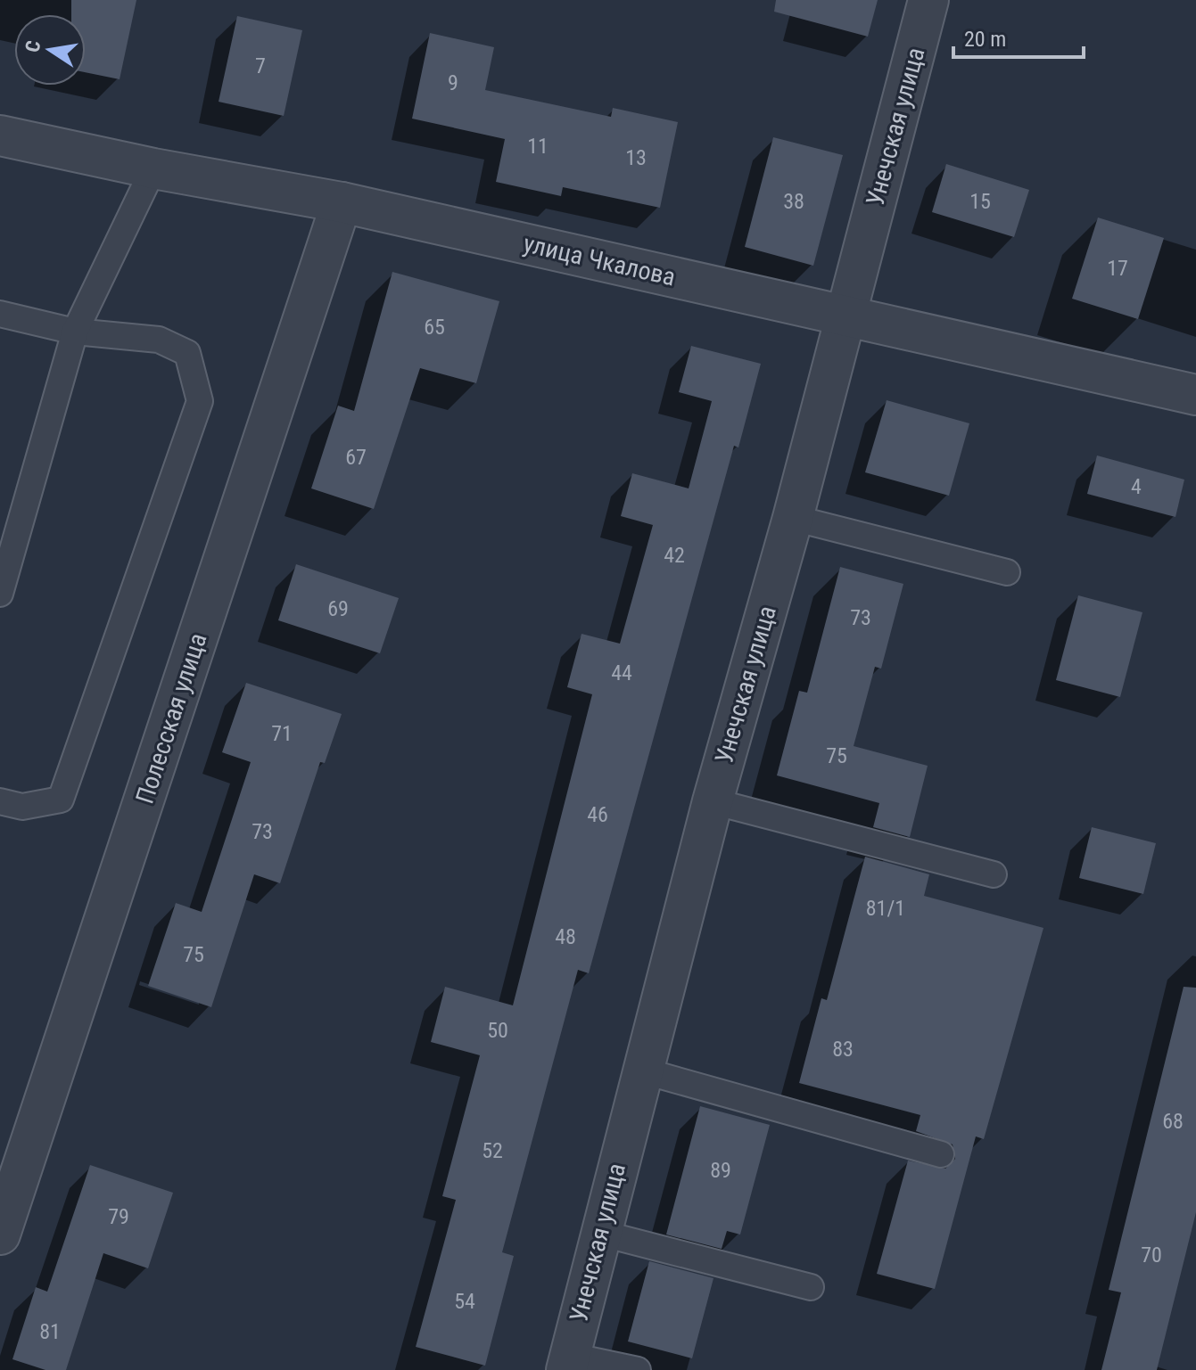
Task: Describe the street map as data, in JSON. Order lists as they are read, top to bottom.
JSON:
{
  "streets": {
    "street": ["Унечская улица", "улица Чкалова", "Полесская улица"]
  },
  "crossings": [
    ["Унечская улица", "улица Чкалова"],
    ["улица Чкалова", "Полесская улица"]
  ],
  "house_numbers": [
    "7",
    "9",
    "11",
    "13",
    "38",
    "15",
    "17",
    "65",
    "67",
    "4",
    "42",
    "69",
    "73",
    "44",
    "71",
    "75",
    "46",
    "73",
    "81/1",
    "48",
    "75",
    "50",
    "83",
    "68",
    "52",
    "89",
    "79",
    "70",
    "54",
    "81"
  ],
  "scale_bar": "20 m",
  "north": "left"
}
